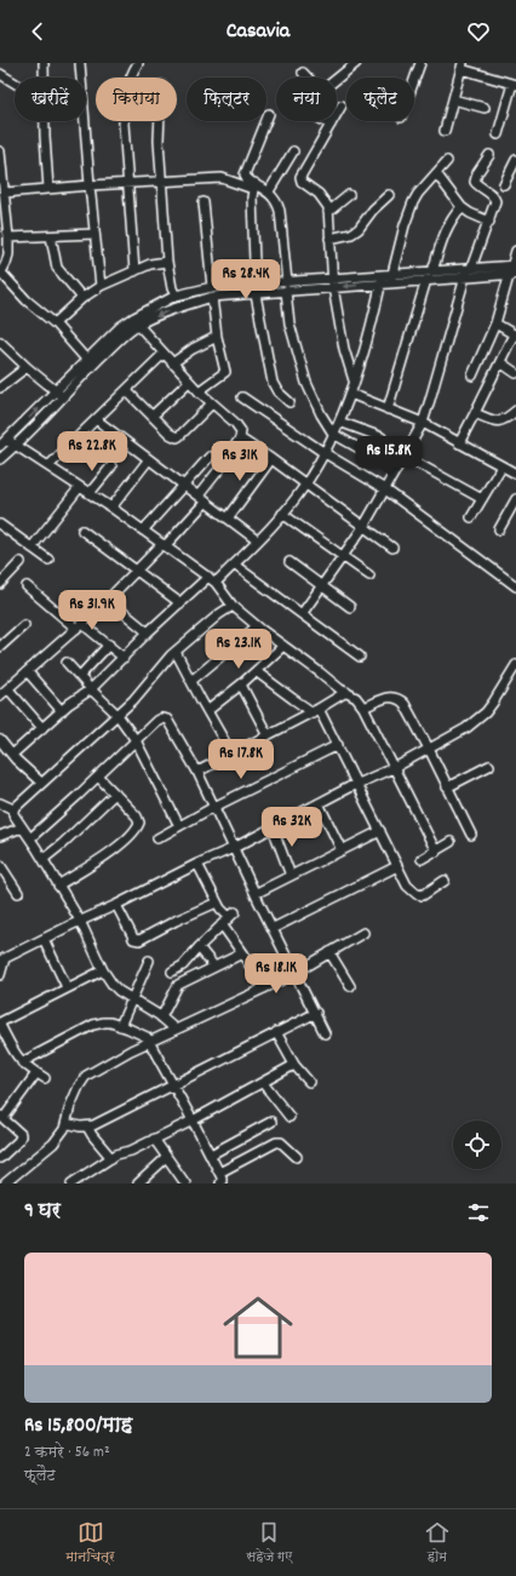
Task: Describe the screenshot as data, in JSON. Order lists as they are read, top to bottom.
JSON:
{
  "page": {
    "header": "Casavia",
    "chip": [
      "खरीदें",
      "किराया",
      "फ़िल्टर",
      "नया",
      "फ़्लैट"
    ],
    "price": [
      "Rs 28.4K",
      "Rs 22.8K",
      "Rs 15.8K",
      "Rs 31K",
      "Rs 31.9K",
      "Rs 23.1K",
      "Rs 17.8K",
      "Rs 32K",
      "Rs 18.1K"
    ],
    "heading": "9 घर",
    "list": [
      {
        "name": "Rs 15,800/माह",
        "note": "2 कमरे · 56 m² · फ़्लैट"
      }
    ],
    "tabs": ["मानचित्र", "सहेजे गए", "होम"]
  }
}
